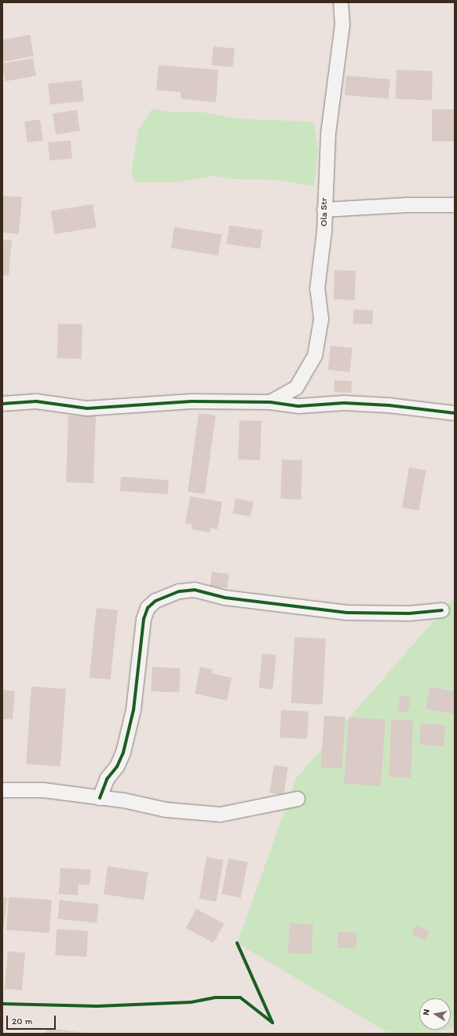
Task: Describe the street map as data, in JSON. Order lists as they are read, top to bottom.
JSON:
{
  "streets": {
    "street": ["Ola Str"]
  },
  "scale_bar": "20 m",
  "north": "left"
}
